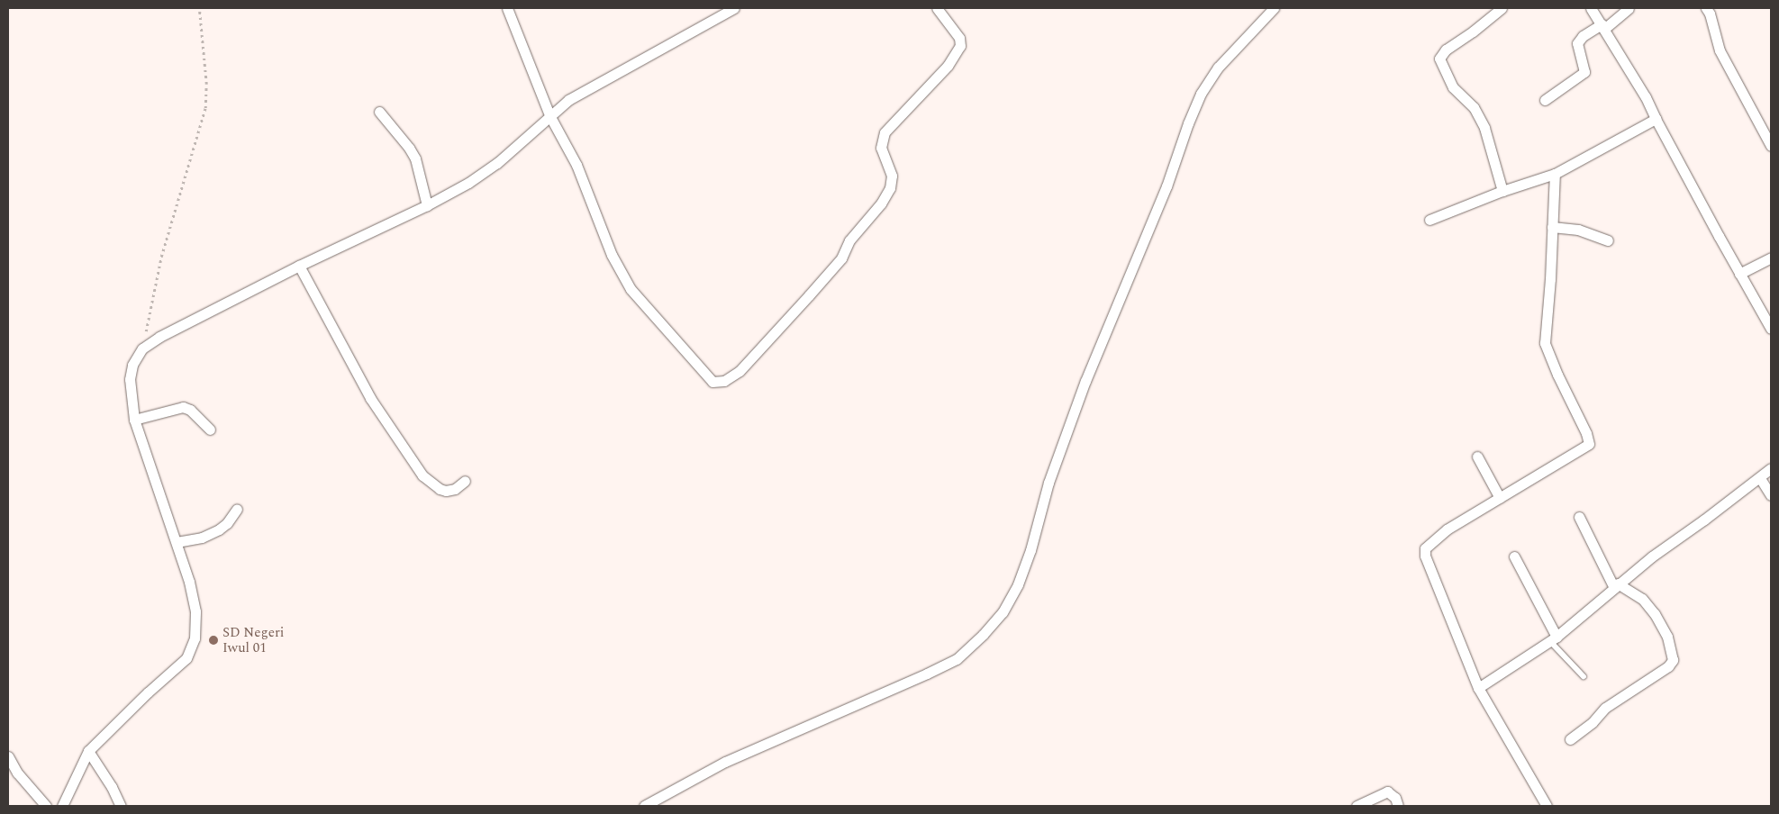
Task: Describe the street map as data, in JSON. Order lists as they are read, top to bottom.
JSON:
{
  "places": ["SD Negeri Iwul 01"]
}
